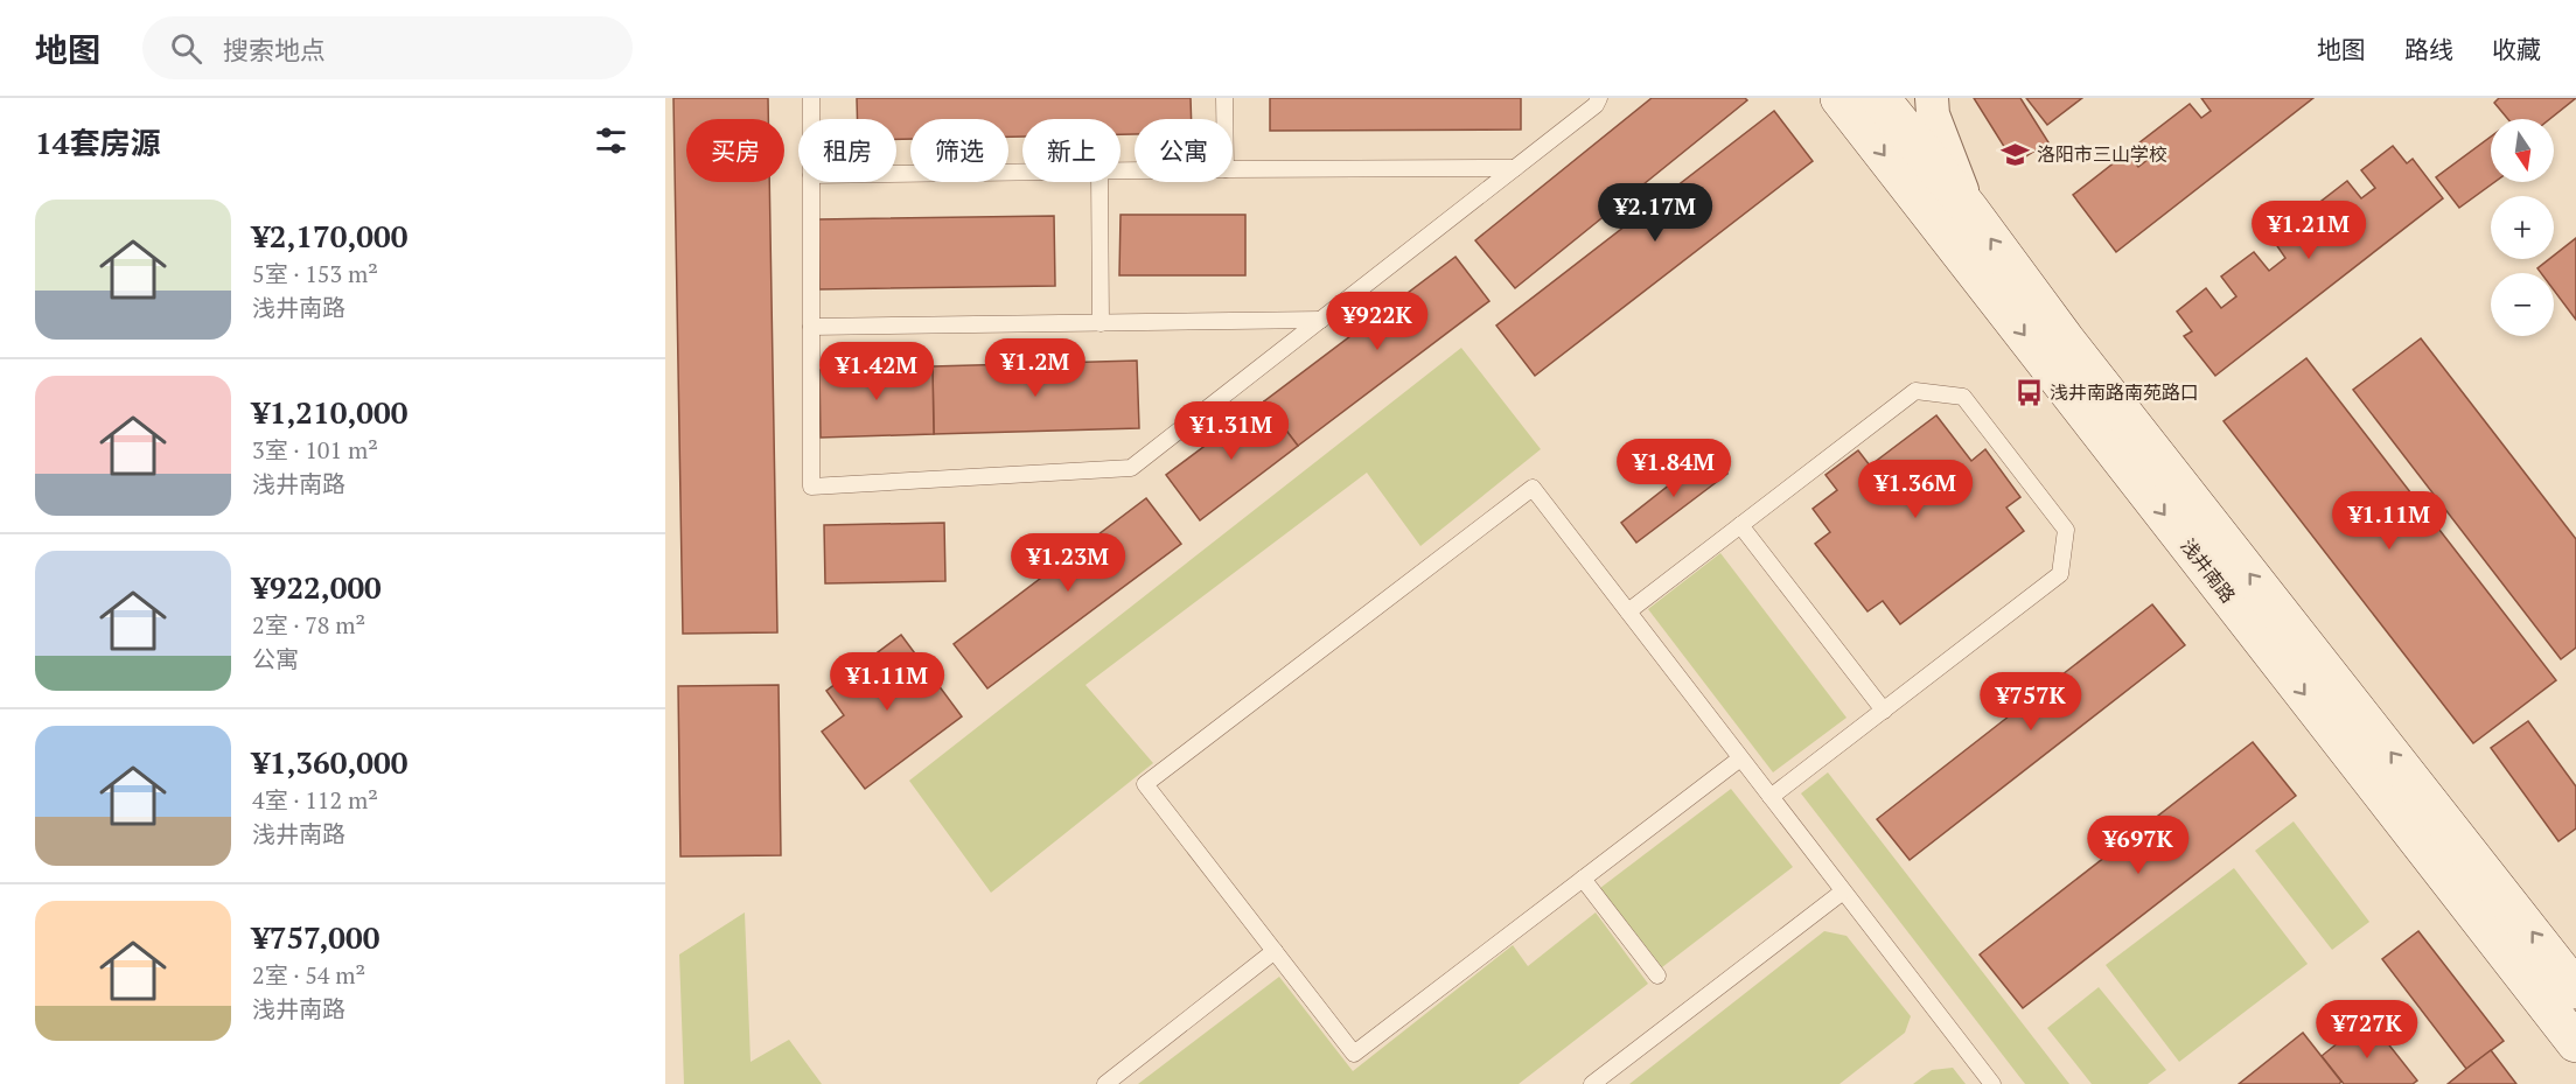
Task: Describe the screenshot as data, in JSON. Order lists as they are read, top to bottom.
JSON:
{
  "streets": {
    "street": ["浅井南路"]
  },
  "places": {
    "school or university": ["洛阳市三山学校"],
    "bus stop": ["浅井南路南苑路口"]
  },
  "north": "bottom",
  "page": {
    "header": "地图",
    "search": "搜索地点",
    "nav": ["地图", "路线", "收藏"],
    "heading": "14套房源",
    "map_buttons": ["+", "−"],
    "chip": [
      "买房",
      "租房",
      "筛选",
      "新上",
      "公寓"
    ],
    "list": [
      {
        "name": "¥2,170,000",
        "note": "5室 · 153 m² · 浅井南路"
      },
      {
        "name": "¥1,210,000",
        "note": "3室 · 101 m² · 浅井南路"
      },
      {
        "name": "¥922,000",
        "note": "2室 · 78 m² · 公寓"
      },
      {
        "name": "¥1,360,000",
        "note": "4室 · 112 m² · 浅井南路"
      },
      {
        "name": "¥757,000",
        "note": "2室 · 54 m² · 浅井南路"
      }
    ],
    "price": [
      "¥2.17M",
      "¥1.21M",
      "¥922K",
      "¥1.2M",
      "¥1.42M",
      "¥1.31M",
      "¥1.84M",
      "¥1.36M",
      "¥1.11M",
      "¥1.23M",
      "¥1.11M",
      "¥757K",
      "¥697K",
      "¥727K"
    ]
  }
}
